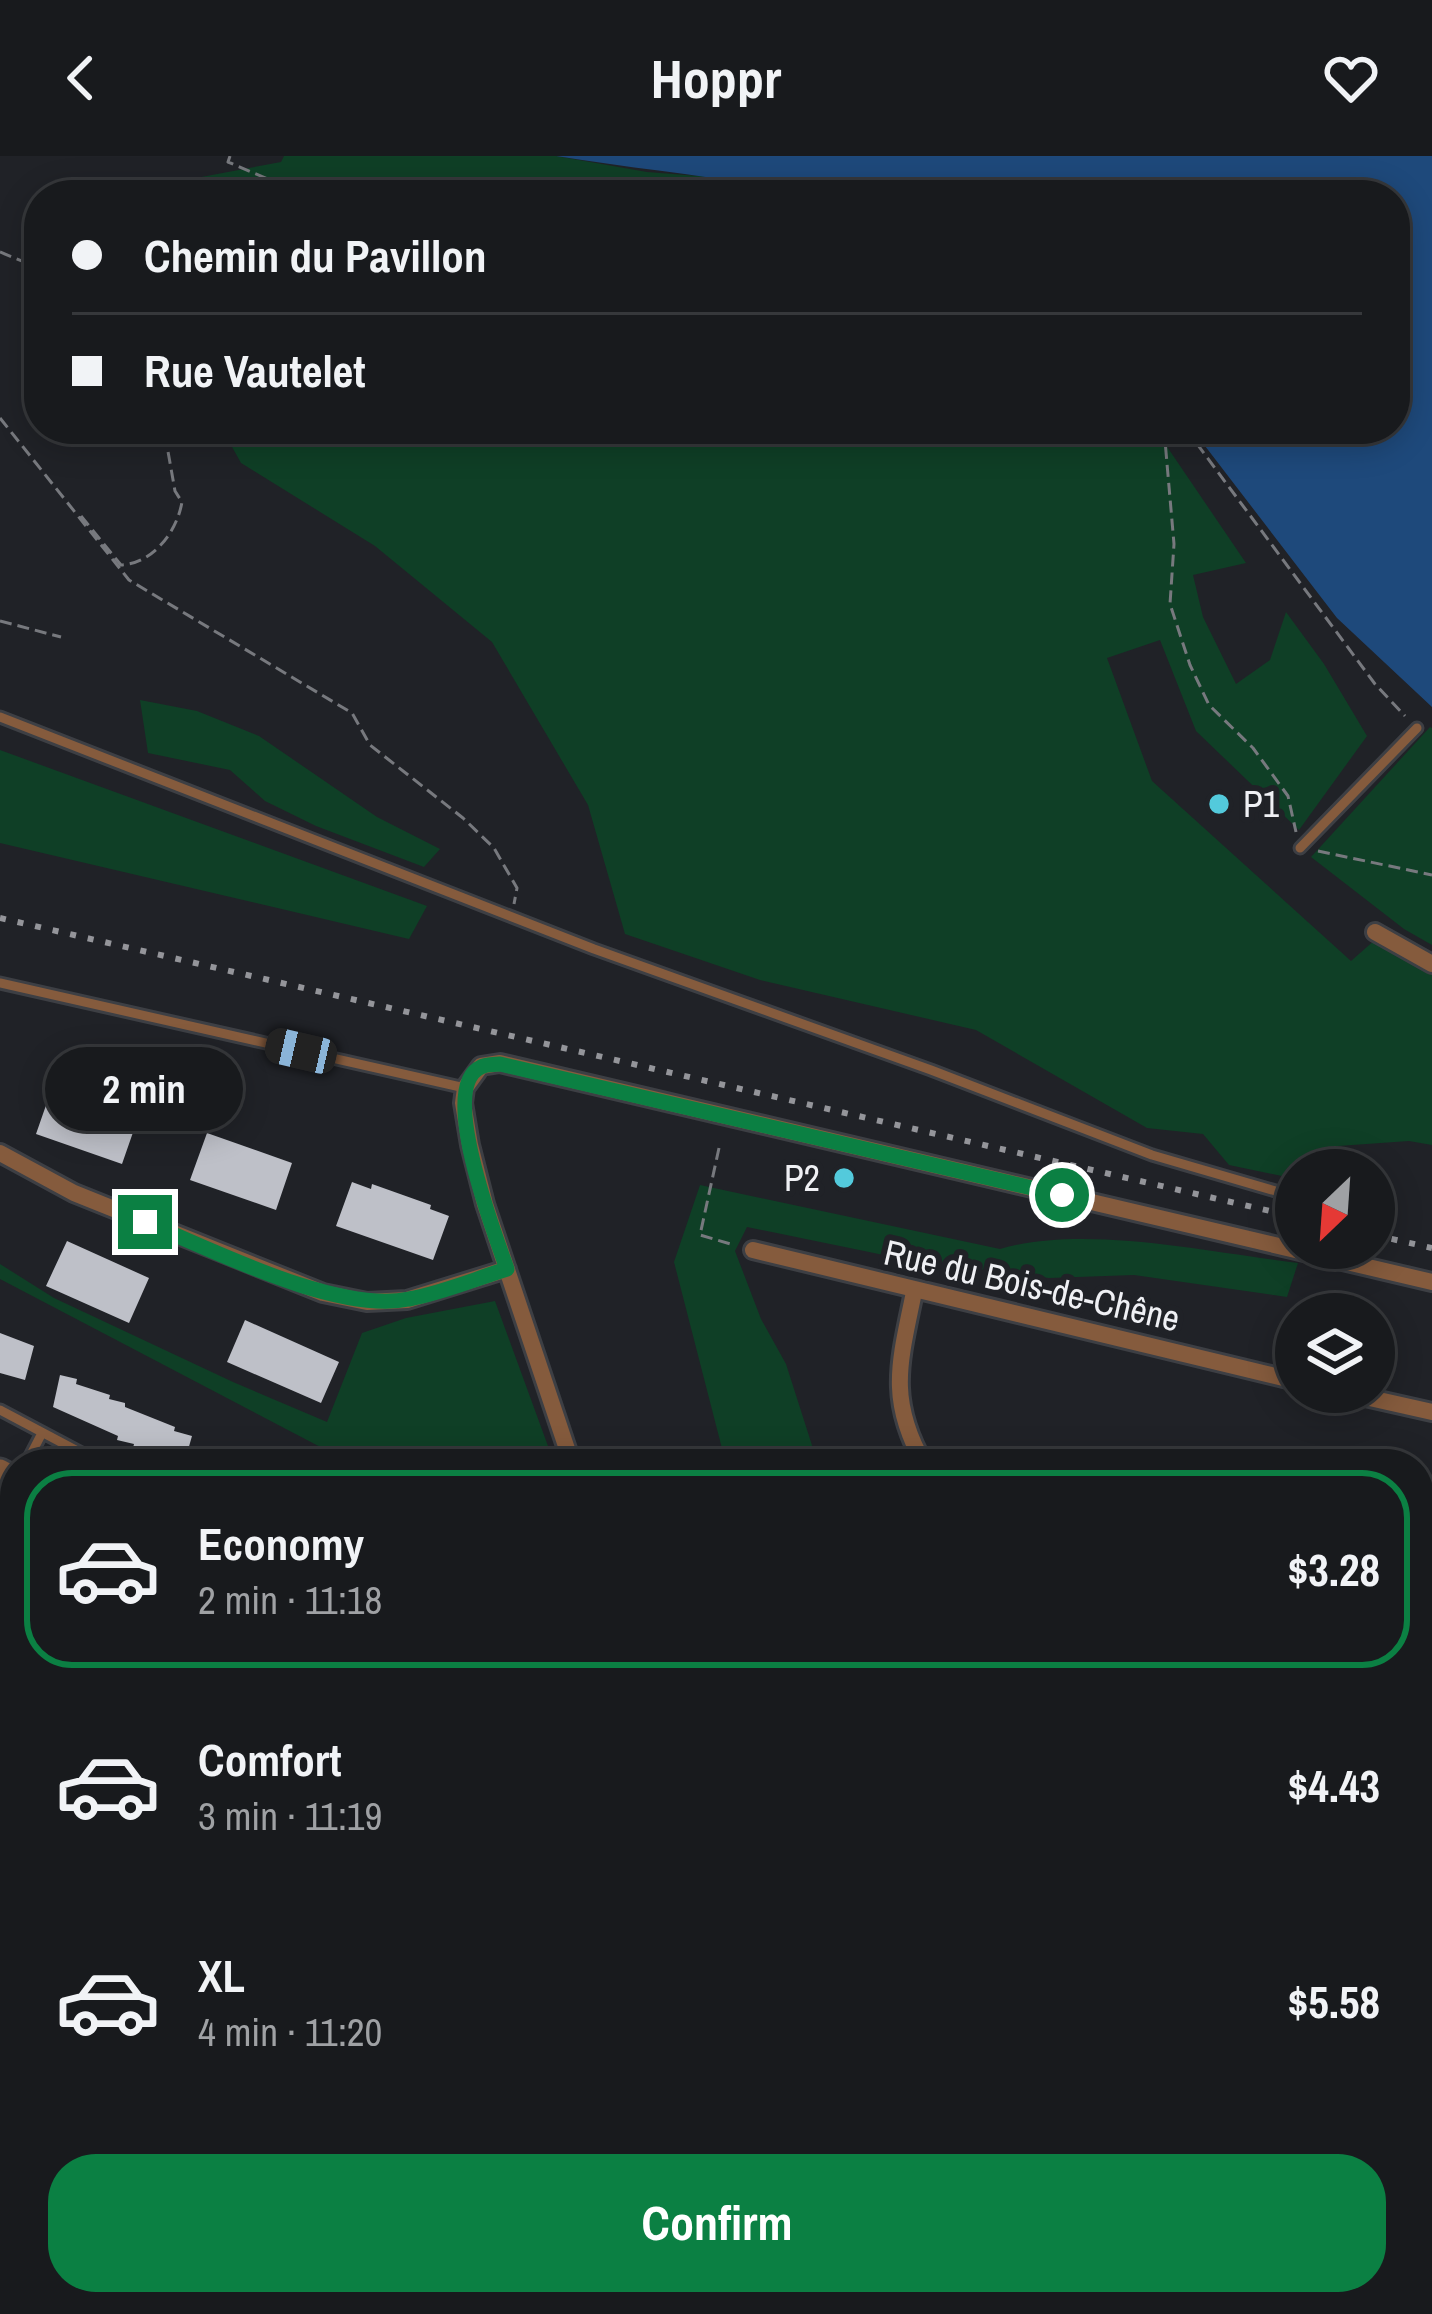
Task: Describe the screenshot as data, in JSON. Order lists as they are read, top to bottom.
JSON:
{
  "streets": {
    "street": ["Rue du Bois-de-Chêne"]
  },
  "places": ["P1", "P2"],
  "north": "bottom left",
  "page": {
    "header": "Hoppr",
    "banner": ["Chemin du Pavillon", "Rue Vautelet"],
    "bubble": "2 min",
    "list": [
      {
        "name": "Economy",
        "note": "2 min · 11:18",
        "value": "$3.28"
      },
      {
        "name": "Comfort",
        "note": "3 min · 11:19",
        "value": "$4.43"
      },
      {
        "name": "XL",
        "note": "4 min · 11:20",
        "value": "$5.58"
      }
    ],
    "buttons": "Confirm"
  }
}
